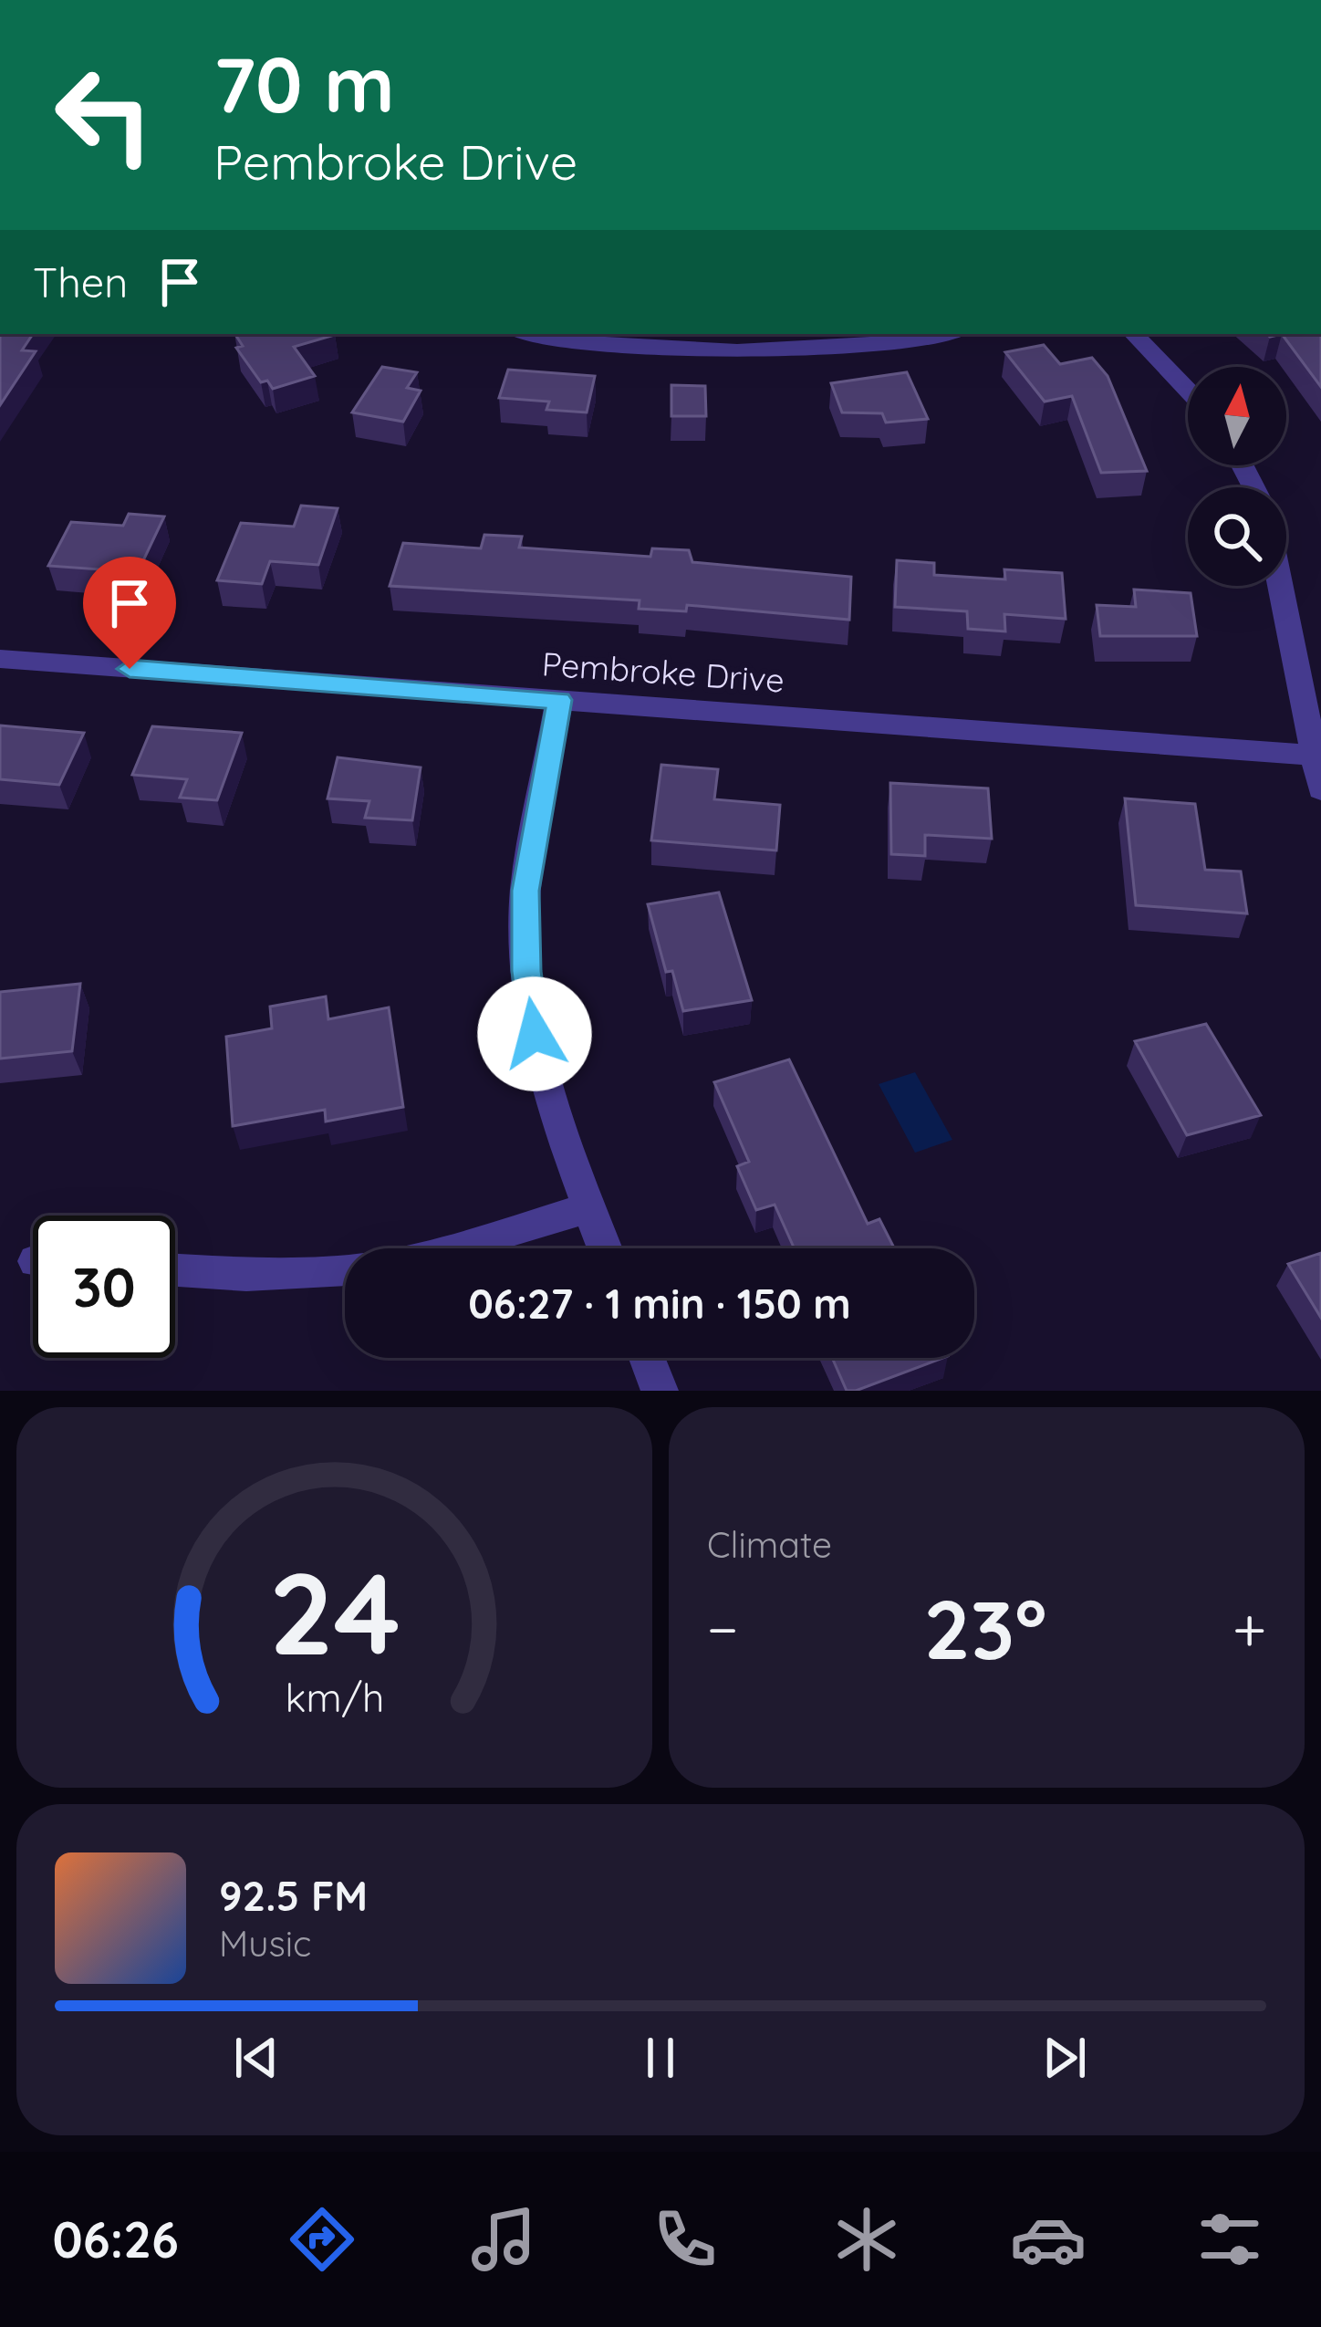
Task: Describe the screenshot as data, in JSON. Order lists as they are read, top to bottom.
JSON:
{
  "streets": {
    "street": ["Pembroke Drive"]
  },
  "north": "top",
  "page": {
    "turn": ["70 m", "Pembroke Drive"],
    "then": "Then",
    "limit": "30",
    "trip": "06:27 · 1 min · 150 m",
    "tile": "Climate",
    "heat": ["−", "23°", "+"],
    "song": ["92.5 FM", "Music"],
    "tabs": "06:26",
    "gauge": ["24", "km/h"]
  }
}
